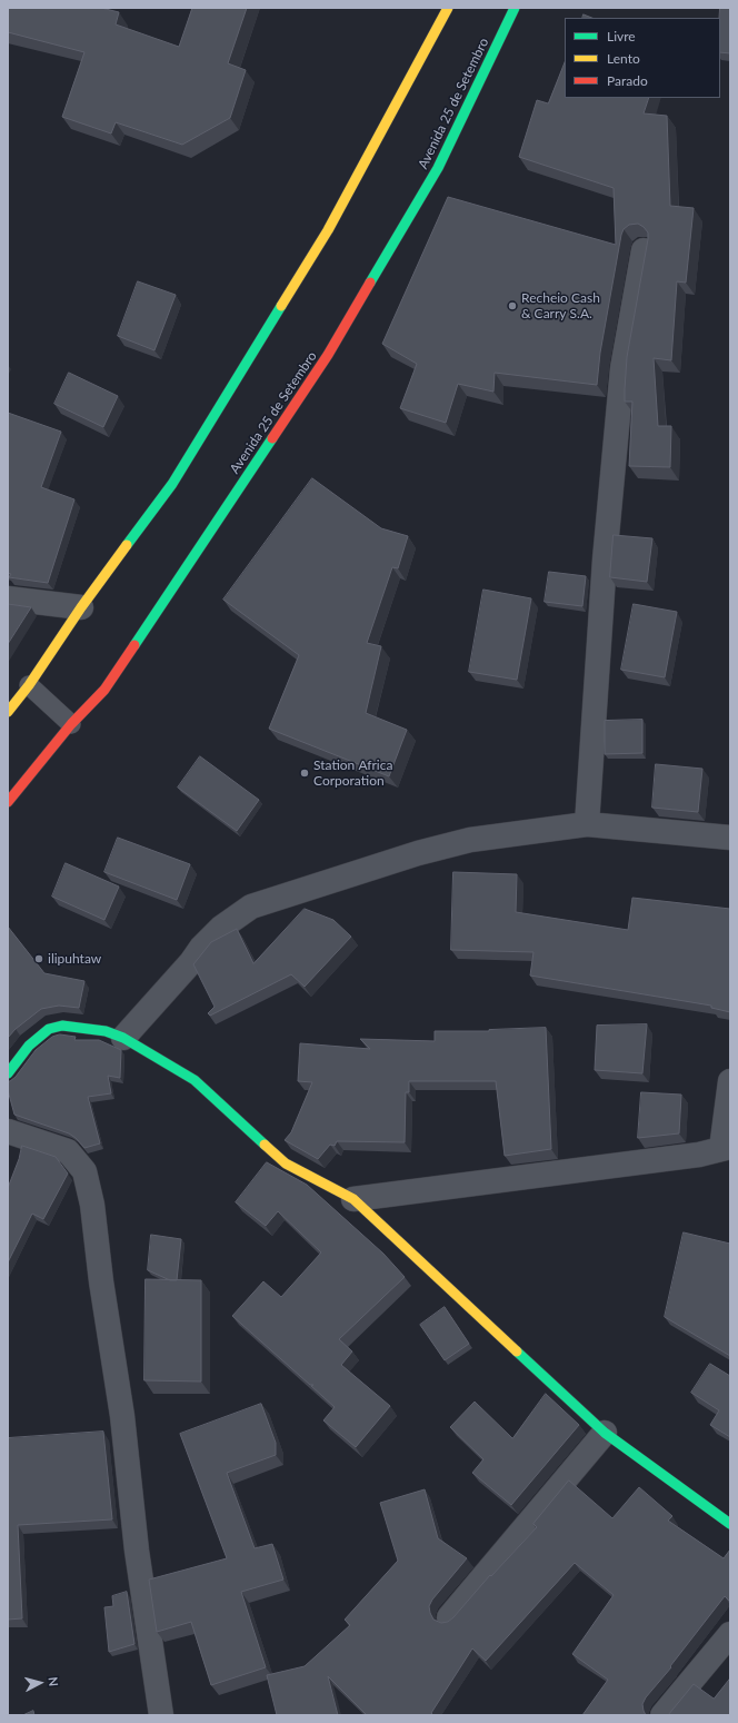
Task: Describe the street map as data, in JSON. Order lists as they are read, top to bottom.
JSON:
{
  "streets": {
    "main road": ["Avenida 25 de Setembro"]
  },
  "places": ["Recheio Cash & Carry S.A.", "Station Africa Corporation", "ilipuhtaw"],
  "legend": ["Livre", "Lento", "Parado"],
  "north": "right"
}
